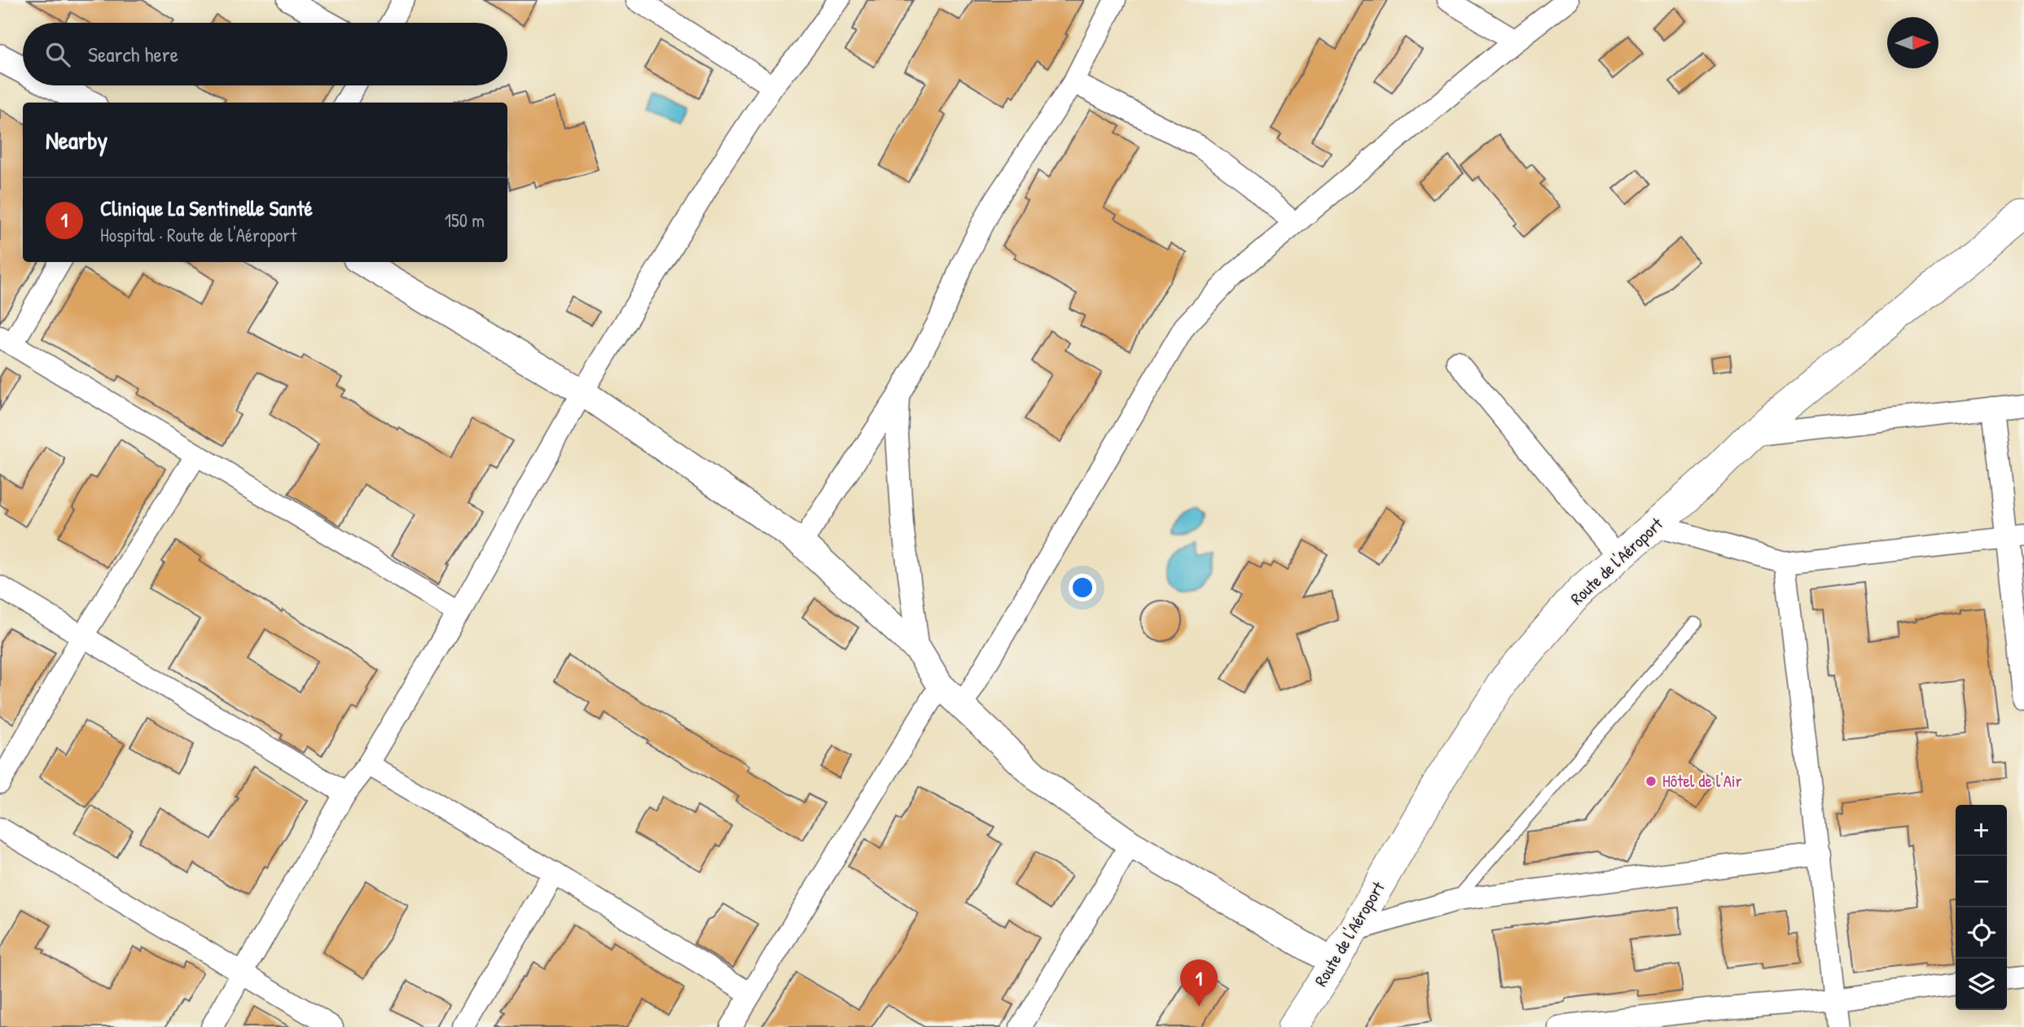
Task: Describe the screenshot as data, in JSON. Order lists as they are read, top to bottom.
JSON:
{
  "streets": {
    "main road": ["Route de l'Aéroport"]
  },
  "places": ["Hôtel de l'Air"],
  "north": "right",
  "page": {
    "search": "Search here",
    "heading": "Nearby",
    "list": [
      {
        "mark": "1",
        "name": "Clinique La Sentinelle Santé",
        "note": "Hospital · Route de l'Aéroport",
        "value": "150 m"
      }
    ],
    "map_buttons": ["+", "−"],
    "pins": "1"
  }
}
